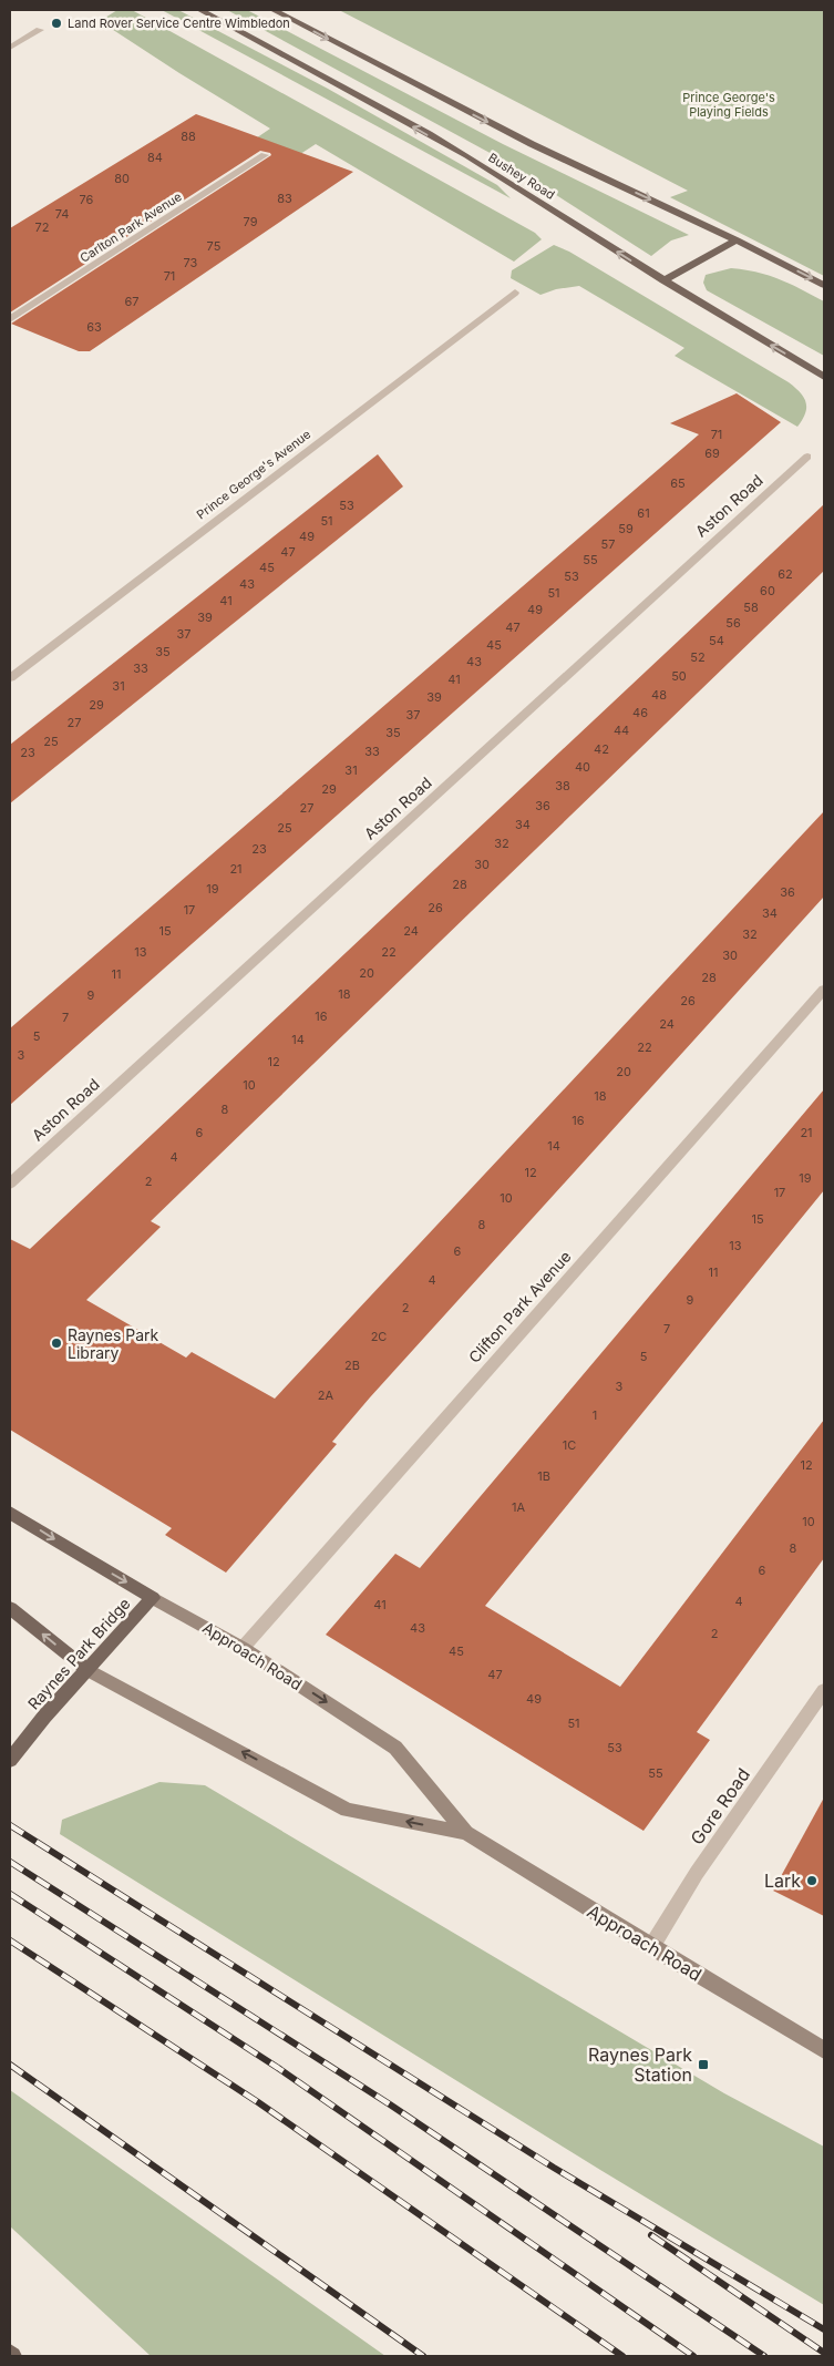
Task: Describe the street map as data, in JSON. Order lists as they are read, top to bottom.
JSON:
{
  "streets": {
    "main road": ["Bushey Road", "Raynes Park Bridge", "Approach Road"],
    "street": [
      "Carlton Park Avenue",
      "Prince George's Avenue",
      "Aston Road",
      "Clifton Park Avenue",
      "Gore Road"
    ]
  },
  "crossings": [
    ["Clifton Park Avenue", "Approach Road"],
    ["Raynes Park Bridge", "Approach Road"],
    ["Approach Road", "Gore Road"]
  ],
  "parks": ["Prince George's Playing Fields"],
  "places": {
    "other": ["Land Rover Service Centre Wimbledon", "Raynes Park Library", "Lark"],
    "transit": ["Raynes Park Station"]
  },
  "house_numbers": [
    "88",
    "84",
    "80",
    "83",
    "76",
    "74",
    "79",
    "72",
    "75",
    "73",
    "71",
    "67",
    "63",
    "71",
    "69",
    "65",
    "53",
    "61",
    "51",
    "59",
    "49",
    "57",
    "47",
    "55",
    "45",
    "62",
    "53",
    "43",
    "60",
    "51",
    "41",
    "58",
    "49",
    "39",
    "56",
    "47",
    "37",
    "54",
    "45",
    "35",
    "52",
    "43",
    "33",
    "50",
    "41",
    "31",
    "48",
    "39",
    "29",
    "46",
    "37",
    "27",
    "44",
    "35",
    "25",
    "42",
    "33",
    "23",
    "40",
    "31",
    "38",
    "29",
    "36",
    "27",
    "34",
    "25",
    "32",
    "23",
    "30",
    "21",
    "28",
    "19",
    "36",
    "26",
    "17",
    "34",
    "15",
    "24",
    "32",
    "13",
    "22",
    "30",
    "20",
    "11",
    "28",
    "18",
    "9",
    "26",
    "16",
    "7",
    "24",
    "5",
    "14",
    "22",
    "3",
    "12",
    "20",
    "10",
    "18",
    "8",
    "16",
    "6",
    "21",
    "14",
    "4",
    "12",
    "19",
    "2",
    "17",
    "10",
    "15",
    "8",
    "13",
    "6",
    "11",
    "4",
    "9",
    "2",
    "7",
    "2C",
    "5",
    "2B",
    "3",
    "2A",
    "1",
    "1C",
    "12",
    "1B",
    "1A",
    "10",
    "8",
    "6",
    "4",
    "41",
    "43",
    "2",
    "45",
    "47",
    "49",
    "51",
    "53",
    "55"
  ]
}
